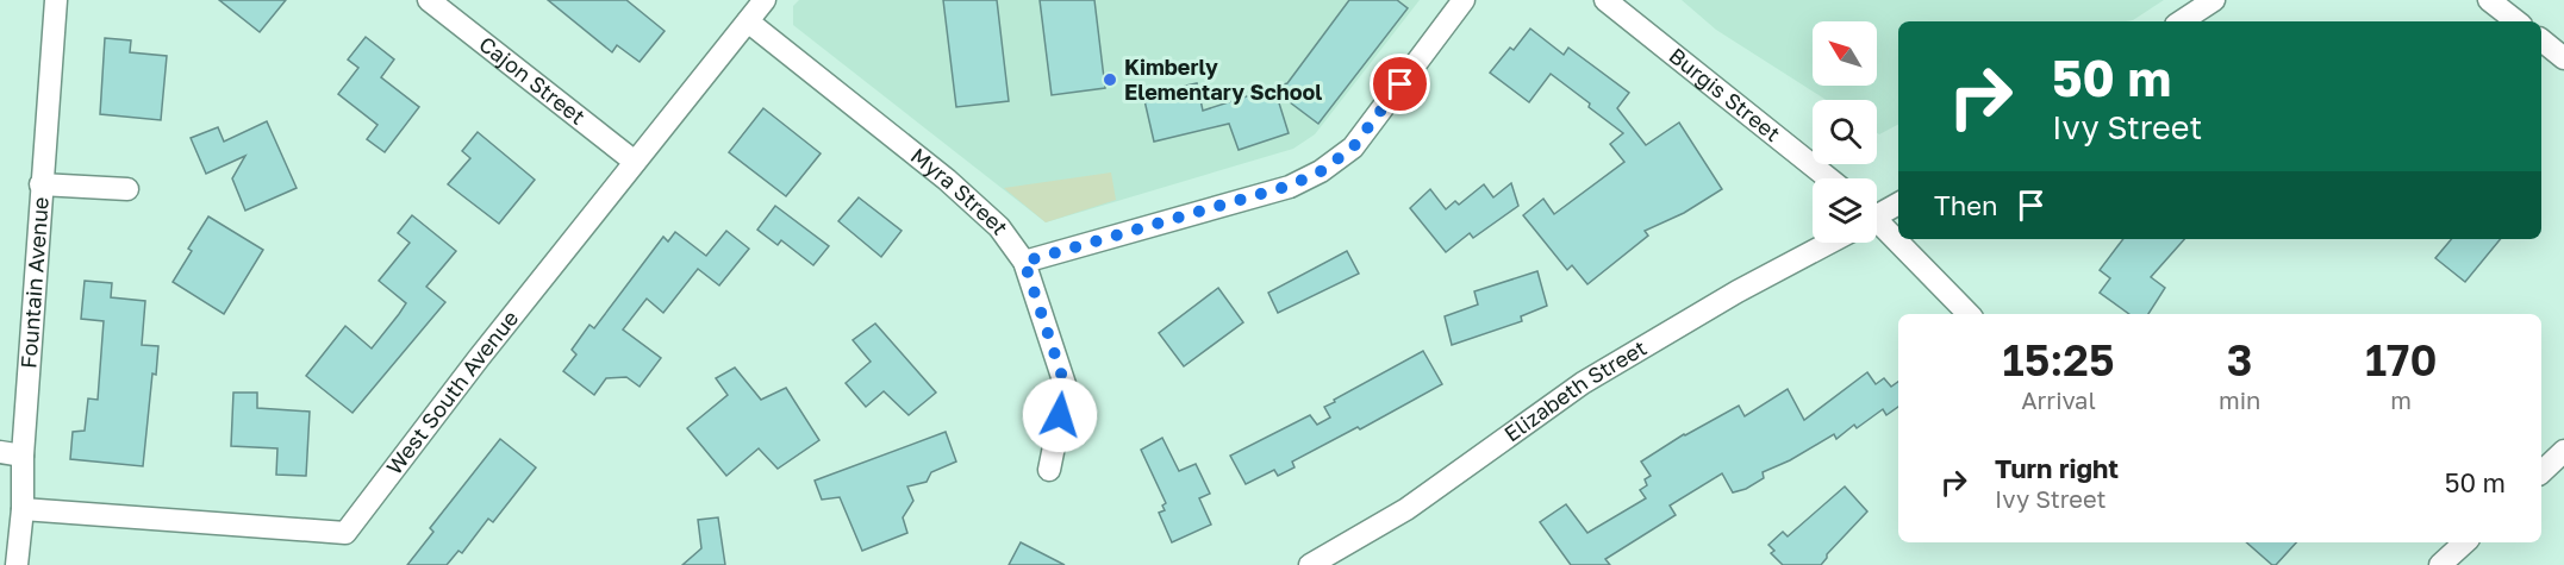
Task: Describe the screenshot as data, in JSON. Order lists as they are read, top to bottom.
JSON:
{
  "streets": {
    "street": [
      "Cajon Street",
      "Burgis Street",
      "Myra Street",
      "Fountain Avenue",
      "Elizabeth Street",
      "West South Avenue"
    ]
  },
  "crossings": [
    ["Cajon Street", "West South Avenue"],
    ["Myra Street", "West South Avenue"],
    ["Fountain Avenue", "West South Avenue"]
  ],
  "places": ["Kimberly Elementary School"],
  "north": "top left",
  "page": {
    "turn": ["50 m", "Ivy Street"],
    "then": "Then",
    "eta": [
      "15:25",
      "Arrival",
      "3",
      "min",
      "170",
      "m"
    ],
    "list": [
      {
        "name": "Turn right",
        "note": "Ivy Street",
        "value": "50 m"
      }
    ]
  }
}
